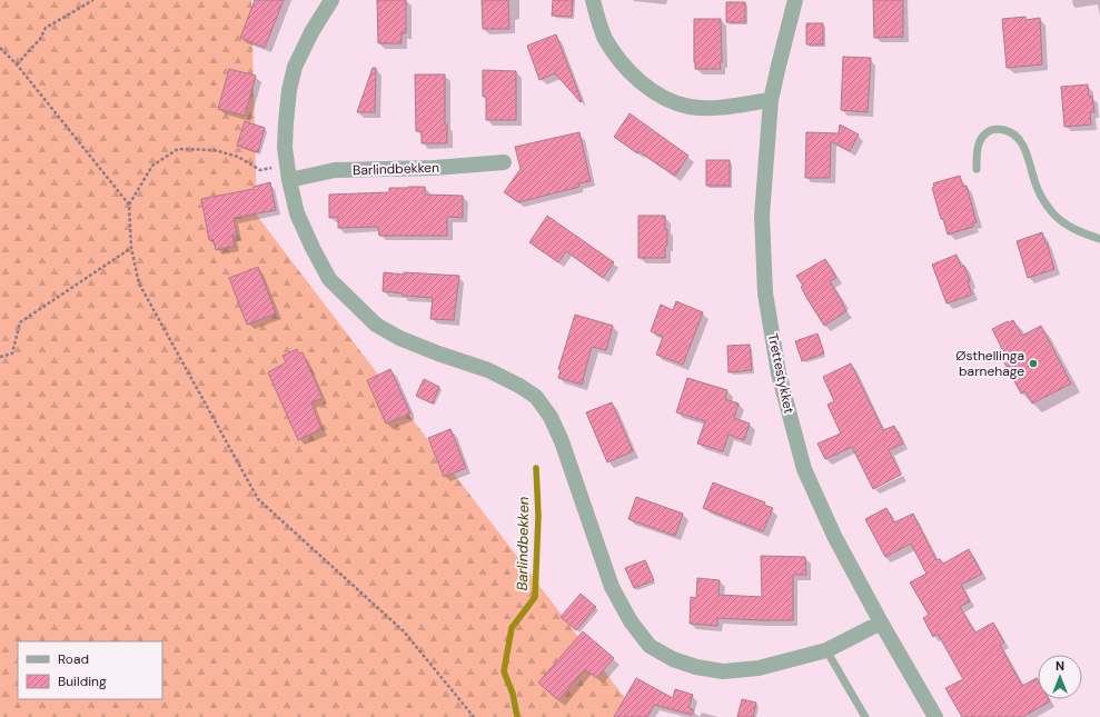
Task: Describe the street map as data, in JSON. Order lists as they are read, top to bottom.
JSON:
{
  "streets": {
    "street": ["Barlindbekken", "Trettestykket"]
  },
  "water": ["Barlindbekken"],
  "places": ["Østhellinga barnehage"],
  "legend": ["Road", "Building"],
  "north": "top"
}
